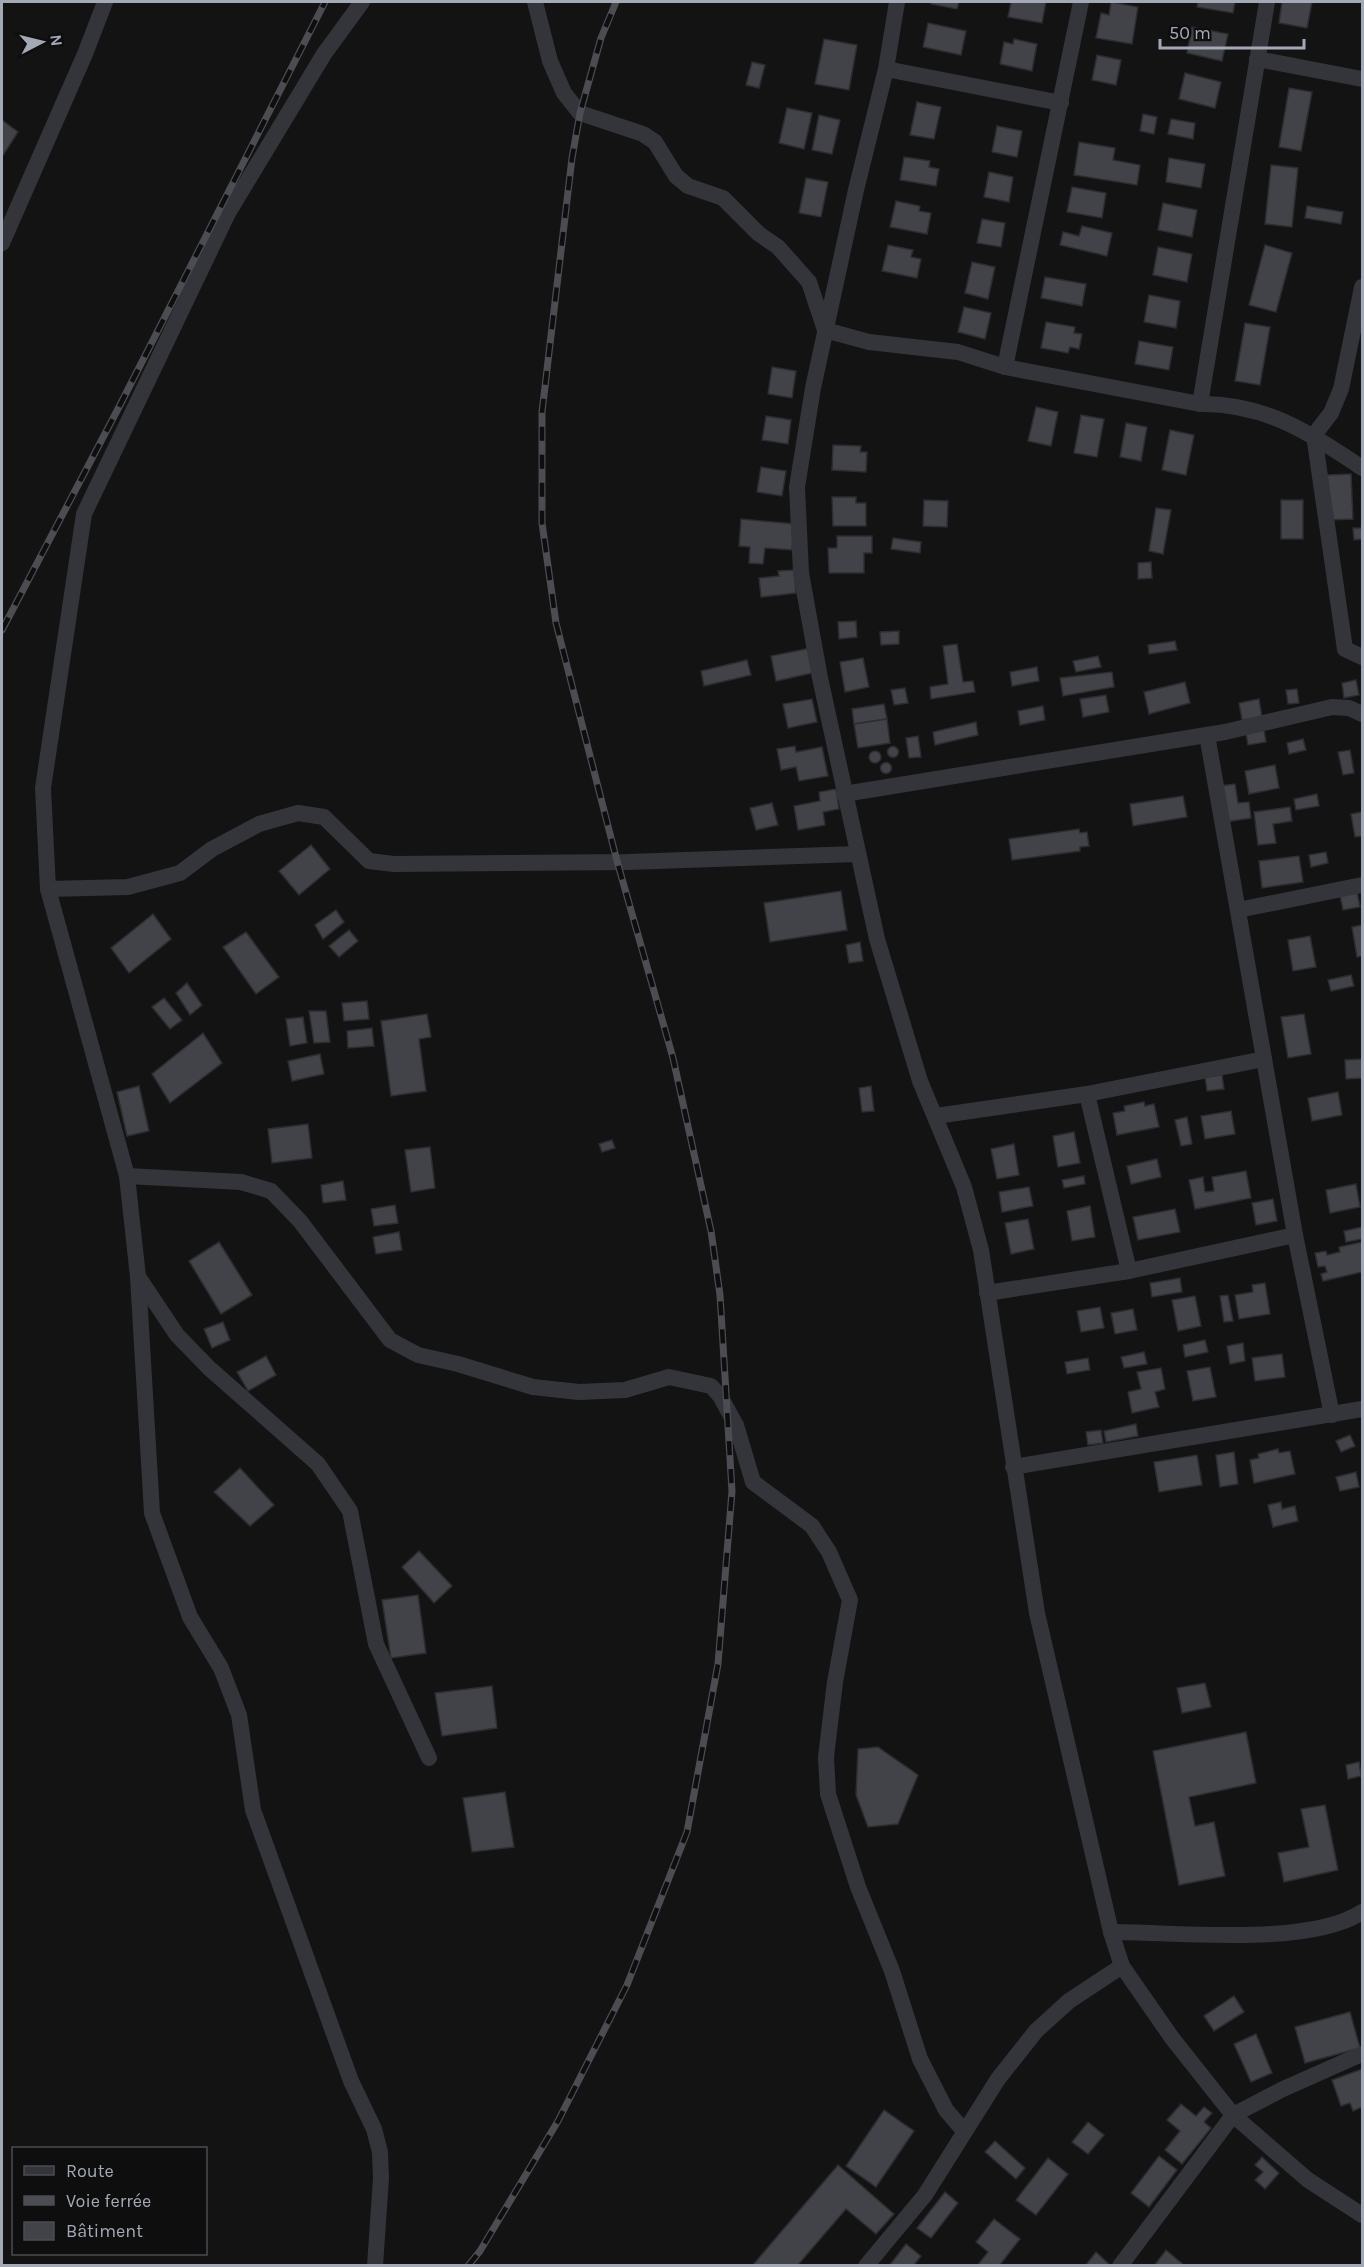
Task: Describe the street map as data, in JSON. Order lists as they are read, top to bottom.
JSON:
{
  "legend": ["Route", "Voie ferrée", "Bâtiment"],
  "scale_bar": "50 m",
  "north": "right"
}
